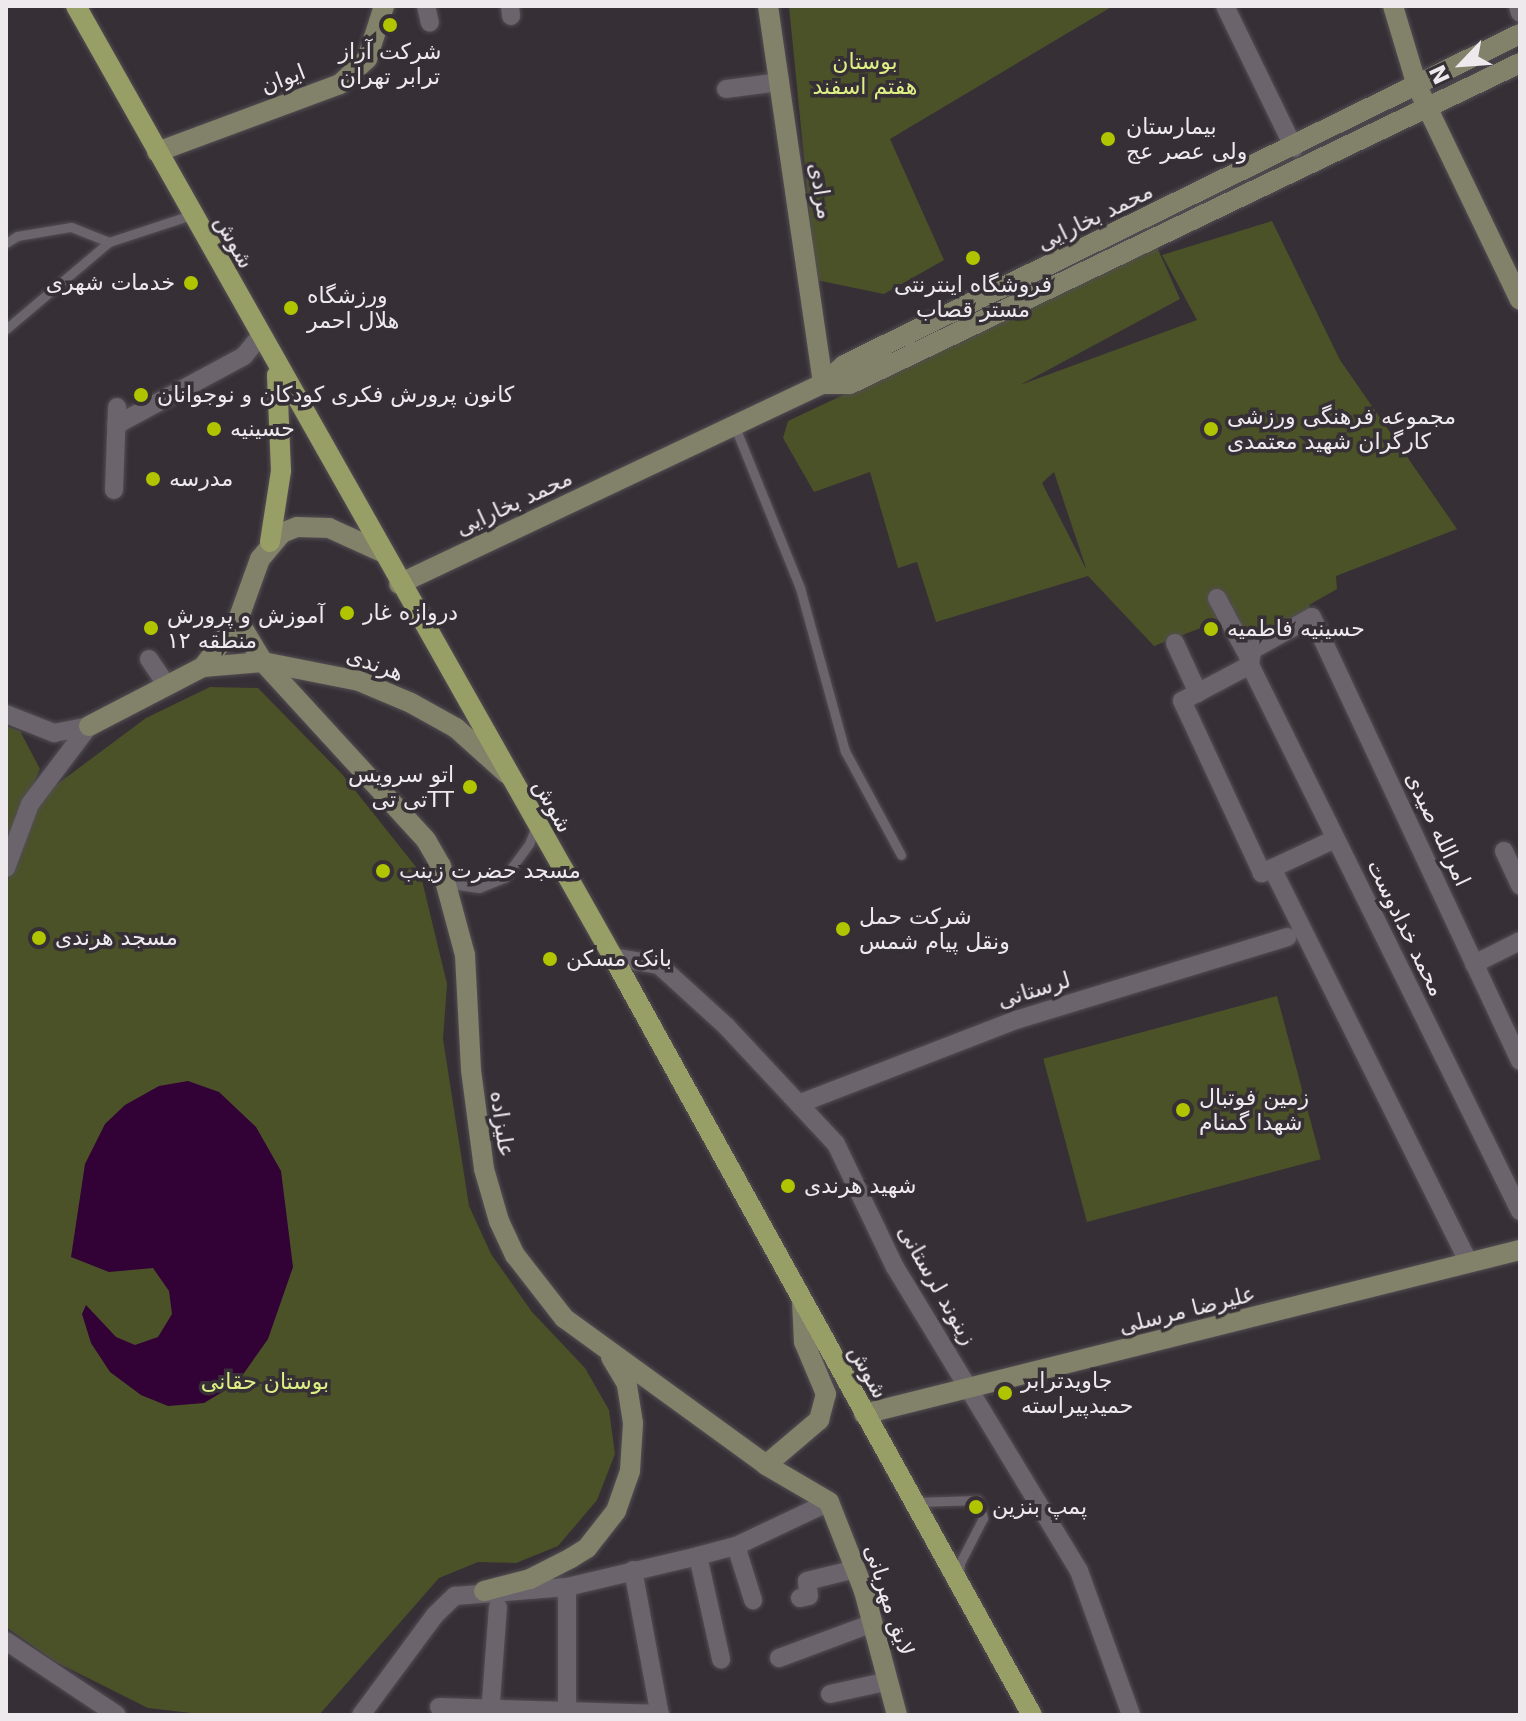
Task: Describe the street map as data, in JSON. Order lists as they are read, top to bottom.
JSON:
{
  "streets": {
    "main road": ["شوش"],
    "street": [
      "ایوان",
      "مرادی",
      "محمد بخارایی",
      "هرندی",
      "امرالله صیدی",
      "محمد خدادوست",
      "لرستانی",
      "علیزاده",
      "زینوند لرستانی",
      "علیرضا مرسلی",
      "لایق مهربانی"
    ]
  },
  "crossings": [
    ["ایوان", "شوش"],
    ["مرادی", "محمد بخارایی"],
    ["محمد بخارایی", "شوش"],
    ["شوش", "هرندی"],
    ["شوش", "زینوند لرستانی"],
    ["شوش", "علیرضا مرسلی"],
    ["هرندی", "علیزاده"],
    ["امرالله صیدی", "محمد خدادوست"],
    ["لرستانی", "زینوند لرستانی"],
    ["علیزاده", "لایق مهربانی"],
    ["زینوند لرستانی", "علیرضا مرسلی"]
  ],
  "parks": ["بوستان هفتم اسفند", "بوستان حقانی"],
  "places": [
    "شرکت آراز ترابر تهران",
    "بیمارستان ولی عصر عج",
    "فروشگاه اینترنتی مستر قصاب",
    "خدمات شهری",
    "ورزشگاه هلال احمر",
    "کانون پرورش فکری کودکان و نوجوانان",
    "حسینیه",
    "مجموعه فرهنگی ورزشی کارگران شهید معتمدی",
    "مدرسه",
    "دروازه غار",
    "آموزش و پرورش منطقه ۱۲",
    "حسینیه فاطمیه",
    "اتو سرویس تی تیTT",
    "مسجد حضرت زینب",
    "شرکت حمل ونقل پیام شمس",
    "مسجد هرندی",
    "بانک مسکن",
    "زمین فوتبال شهدا گمنام",
    "شهید هرندی",
    "جاویدترابر حمیدپیراسته",
    "پمپ بنزین"
  ],
  "north": "bottom left"
}
